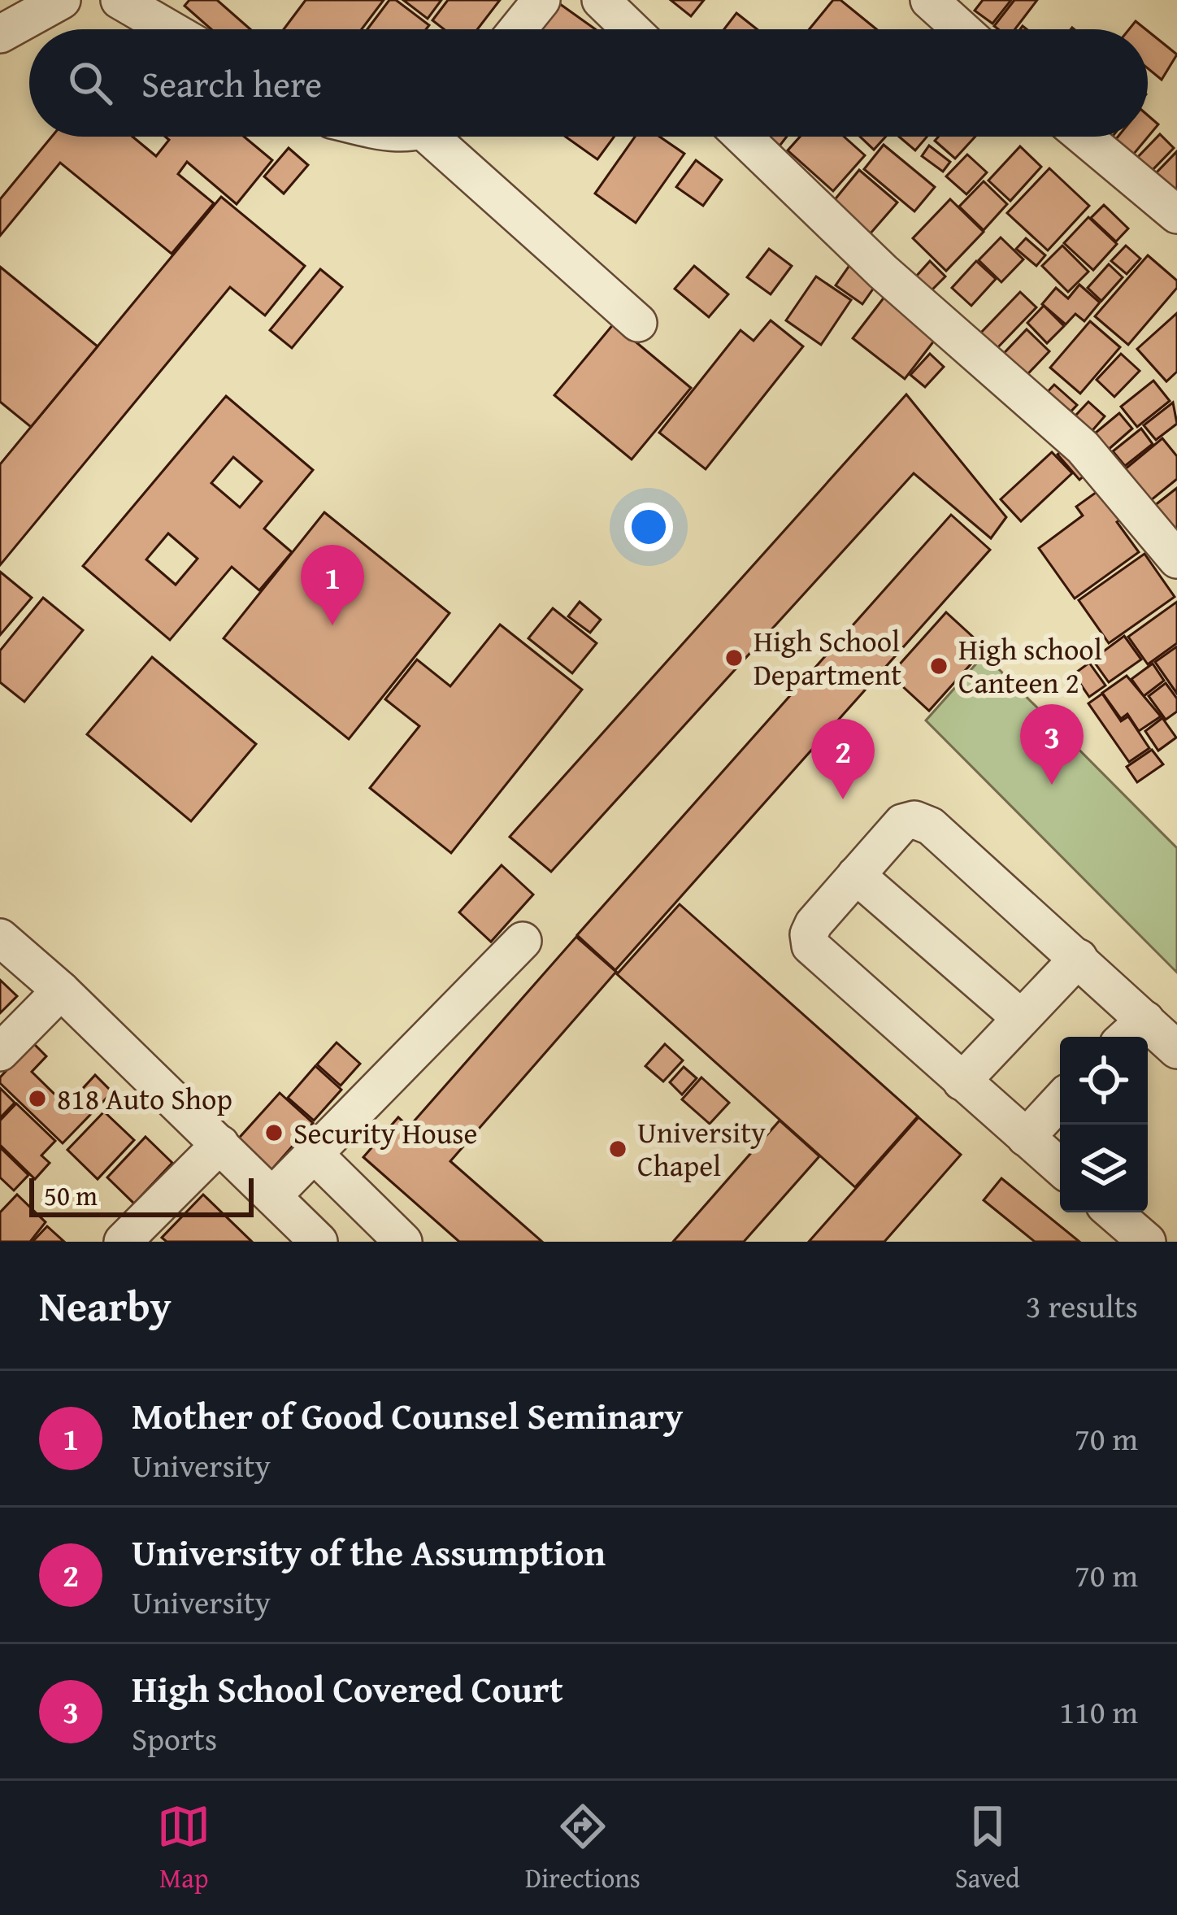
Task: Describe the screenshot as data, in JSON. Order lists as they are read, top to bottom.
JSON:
{
  "places": [
    "High School Department",
    "High school Canteen 2",
    "818 Auto Shop",
    "Security House",
    "University Chapel"
  ],
  "scale_bar": "50 m",
  "page": {
    "search": "Search here",
    "pins": ["1", "3", "2"],
    "scale": "50 m",
    "heading": ["Nearby", "3 results"],
    "list": [
      {
        "mark": "1",
        "name": "Mother of Good Counsel Seminary",
        "note": "University",
        "value": "70 m"
      },
      {
        "mark": "2",
        "name": "University of the Assumption",
        "note": "University",
        "value": "70 m"
      },
      {
        "mark": "3",
        "name": "High School Covered Court",
        "note": "Sports",
        "value": "110 m"
      }
    ],
    "nav": ["Map", "Directions", "Saved"]
  }
}
